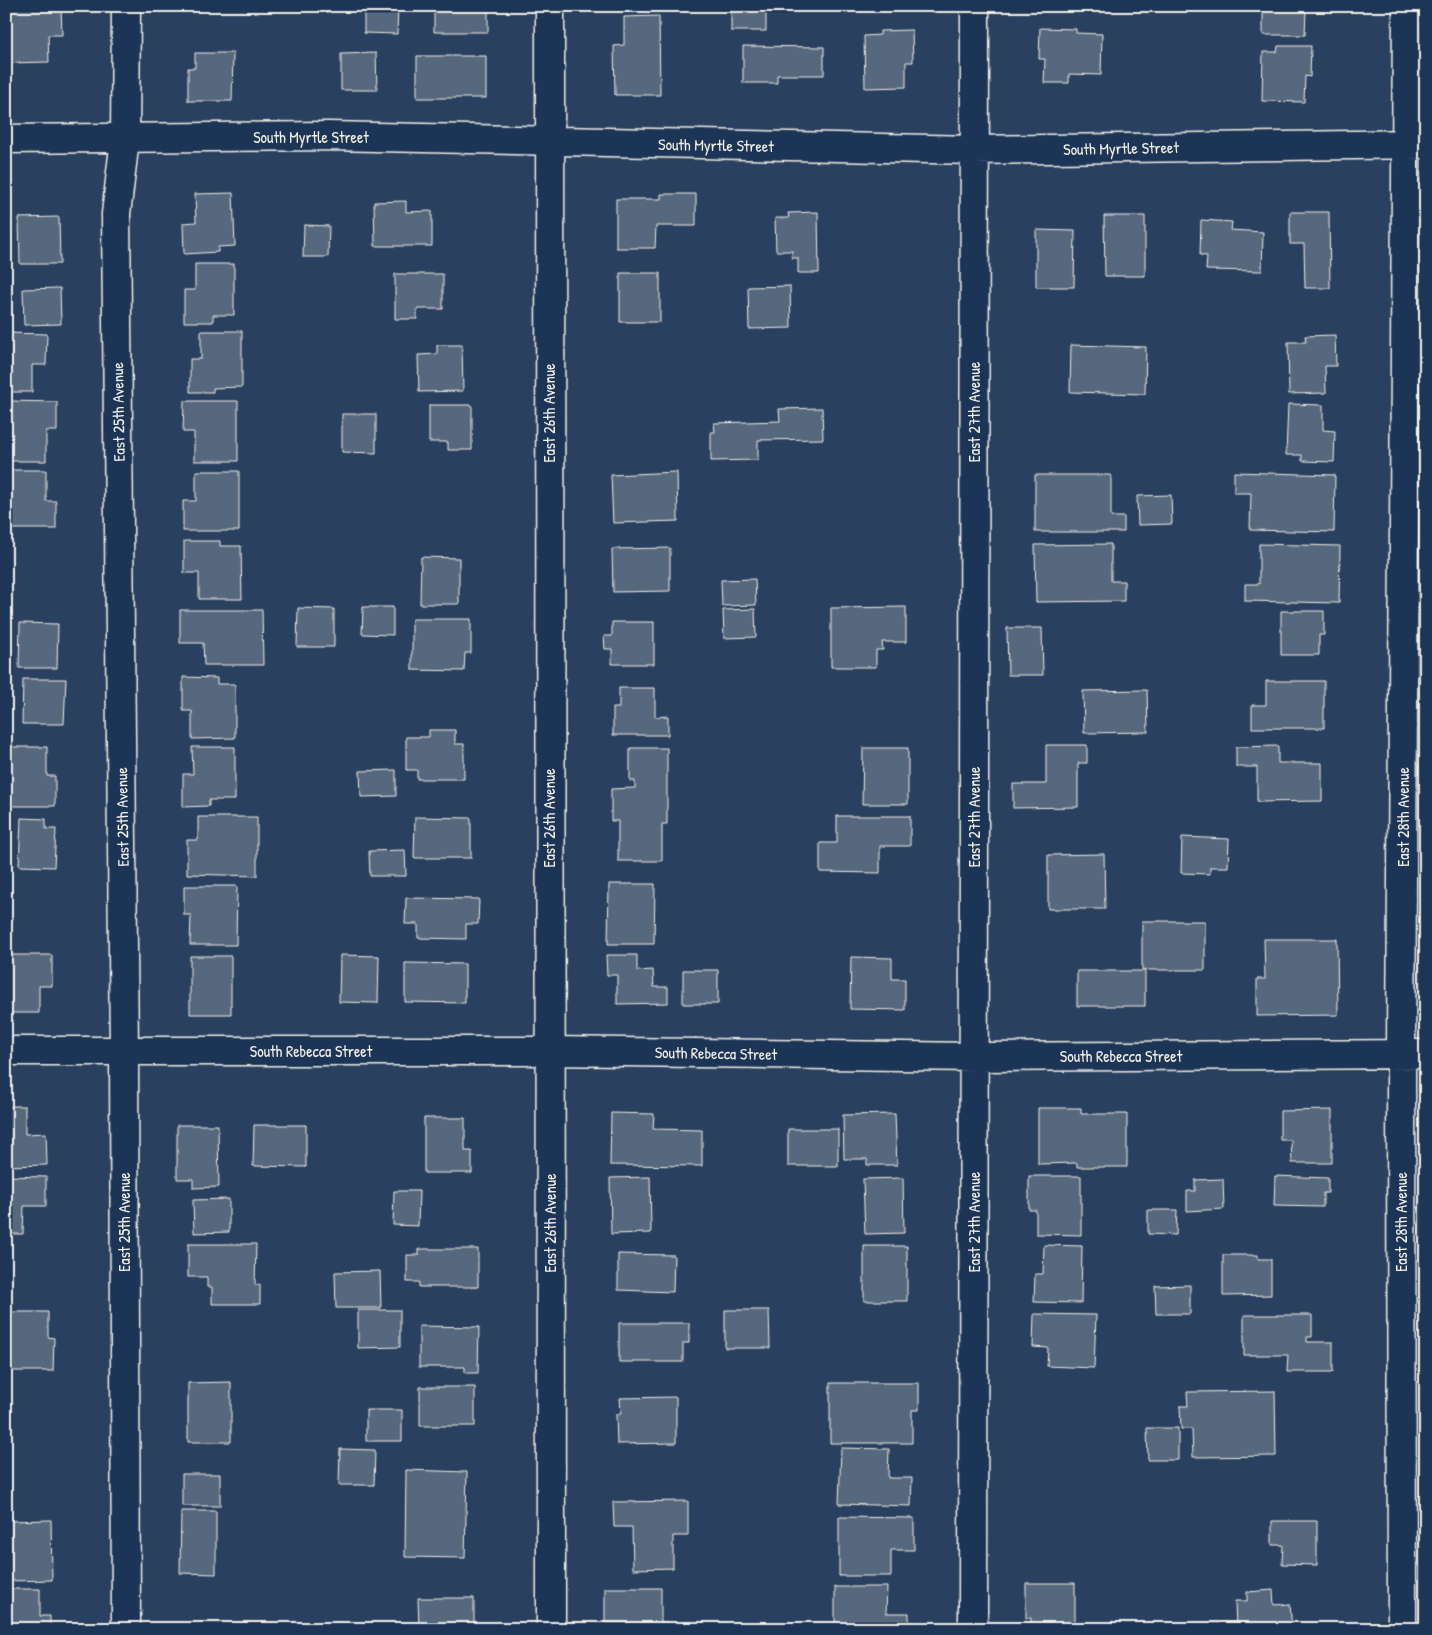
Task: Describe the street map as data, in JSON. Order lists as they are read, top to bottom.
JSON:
{
  "streets": {
    "street": [
      "South Myrtle Street",
      "East 25th Avenue",
      "East 27th Avenue",
      "East 26th Avenue",
      "East 28th Avenue",
      "South Rebecca Street"
    ]
  },
  "crossings": [
    ["South Myrtle Street", "East 25th Avenue"],
    ["South Myrtle Street", "East 27th Avenue"],
    ["South Myrtle Street", "East 26th Avenue"],
    ["South Myrtle Street", "East 28th Avenue"],
    ["East 25th Avenue", "South Rebecca Street"],
    ["East 27th Avenue", "South Rebecca Street"],
    ["East 26th Avenue", "South Rebecca Street"],
    ["East 28th Avenue", "South Rebecca Street"]
  ]
}
